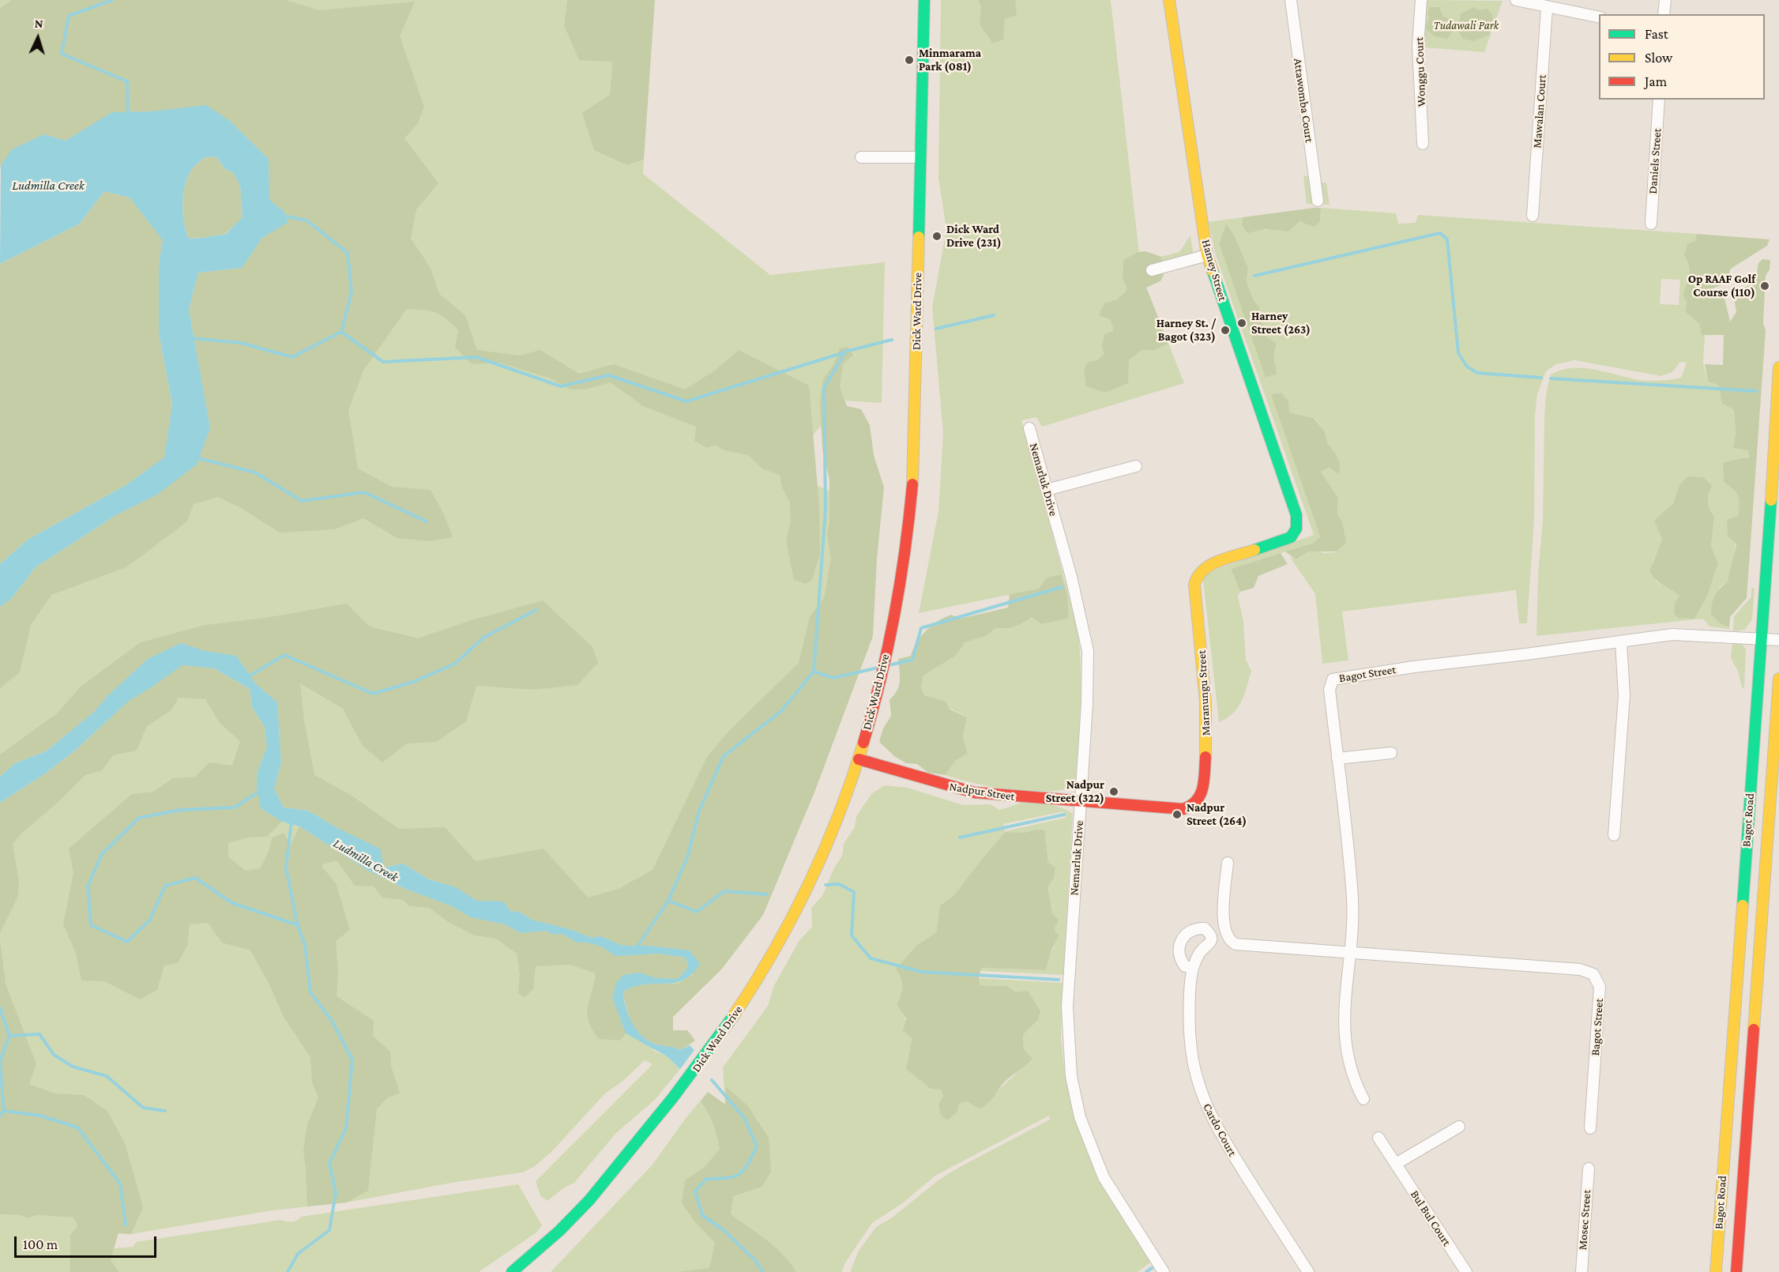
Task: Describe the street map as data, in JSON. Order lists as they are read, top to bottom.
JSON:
{
  "streets": {
    "street": [
      "Wonggu Court",
      "Attawomba Court",
      "Mawalan Court",
      "Daniels Street",
      "Hamey Street",
      "Dick Ward Drive",
      "Nemarluk Drive",
      "Bagot Street",
      "Maranungu Street",
      "Nadpur Street",
      "Bagot Road",
      "Cardo Court",
      "Bul Bul Court",
      "Mosec Street"
    ]
  },
  "crossings": [
    ["Hamey Street", "Maranungu Street"],
    ["Dick Ward Drive", "Nadpur Street"],
    ["Nemarluk Drive", "Maranungu Street"],
    ["Nemarluk Drive", "Nadpur Street"],
    ["Bagot Street", "Bagot Road"],
    ["Maranungu Street", "Nadpur Street"]
  ],
  "water": ["Ludmilla Creek"],
  "parks": ["Tudawali Park"],
  "places": [
    "Minmarama Park (081)",
    "Dick Ward Drive (231)",
    "Op RAAF Golf Course (110)",
    "Harney Street (263)",
    "Harney St. / Bagot (323)",
    "Nadpur Street (322)",
    "Nadpur Street (264)"
  ],
  "legend": ["Fast", "Slow", "Jam"],
  "scale_bar": "100 m",
  "north": "top"
}
